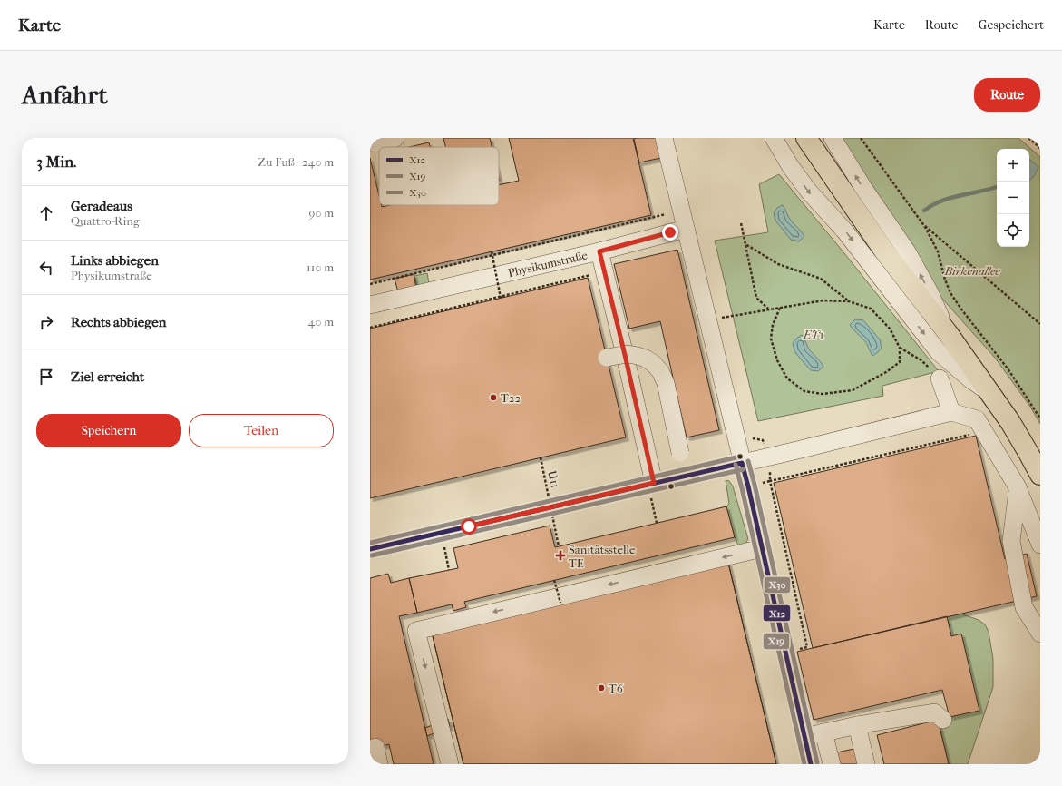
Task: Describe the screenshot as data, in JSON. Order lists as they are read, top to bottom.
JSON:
{
  "streets": {
    "lane": ["Physikumstraße"],
    "path": ["U11"]
  },
  "parks": ["Birkenallee", "EY1"],
  "places": {
    "other": ["T22", "T6"],
    "health": ["Sanitätsstelle TE"]
  },
  "lines": ["transit line X30", "transit line X12", "transit line X19"],
  "legend": ["X12", "X19", "X30"],
  "page": {
    "header": "Karte",
    "nav": ["Karte", "Route", "Gespeichert"],
    "buttons": [
      "Route",
      ["Speichern", "Teilen"]
    ],
    "title": "Anfahrt",
    "heading": ["3 Min.", "Zu Fuß · 240 m"],
    "map_buttons": ["+", "−"],
    "list": [
      ["Geradeaus", "Quattro-Ring", "90 m"],
      ["Links abbiegen", "Physikumstraße", "110 m"],
      ["Rechts abbiegen", "40 m"],
      "Ziel erreicht"
    ]
  }
}
